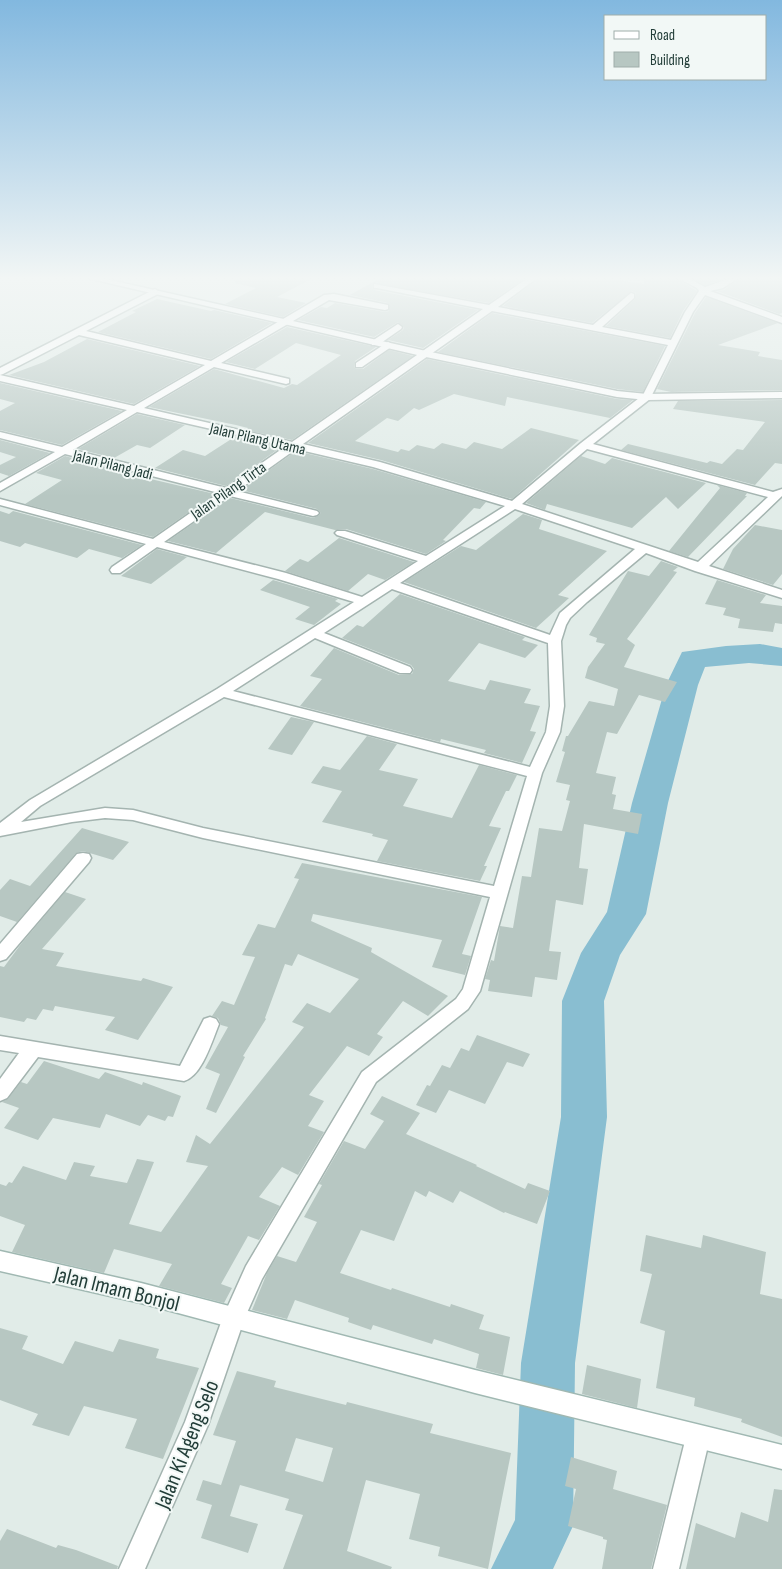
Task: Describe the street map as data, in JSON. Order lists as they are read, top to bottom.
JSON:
{
  "streets": {
    "street": [
      "Jalan Pilang Utama",
      "Jalan Pilang Jadi",
      "Jalan Pilang Tirta",
      "Jalan Imam Bonjol",
      "Jalan Ki Ageng Selo"
    ]
  },
  "crossings": [
    ["Jalan Pilang Utama", "Jalan Pilang Tirta"],
    ["Jalan Pilang Jadi", "Jalan Pilang Tirta"],
    ["Jalan Imam Bonjol", "Jalan Ki Ageng Selo"]
  ],
  "legend": ["Road", "Building"]
}
